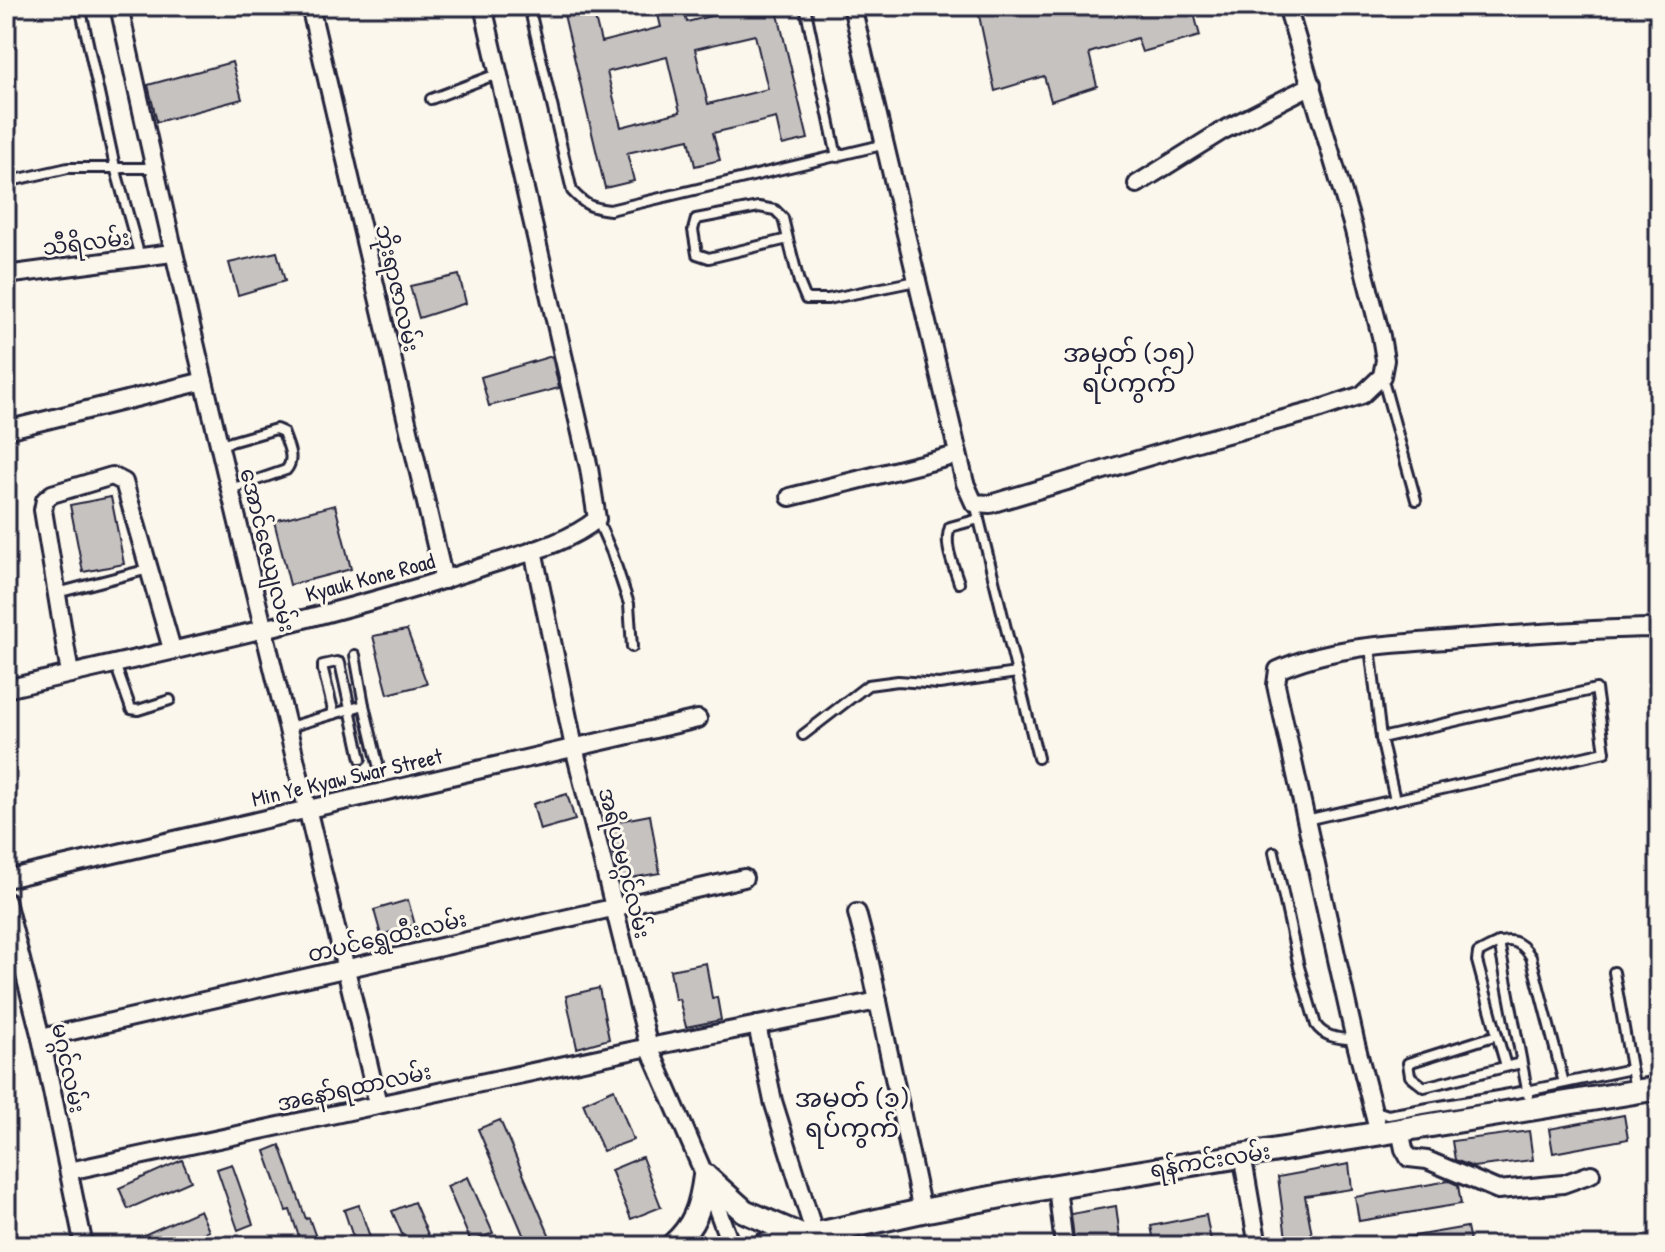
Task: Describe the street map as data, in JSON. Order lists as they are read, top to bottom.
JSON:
{
  "streets": {
    "main road": ["ရန်ကင်းလမ်း"],
    "street": [
      "သီရိလမ်း",
      "ဘိုးရာဇာလမ်း",
      "အောင်ဇေယျလမ်း",
      "Kyauk Kone Road",
      "Min Ye Kyaw Swar Street",
      "အရိယမဂ္ဂင်လမ်း",
      "တပင်ရွှေထီးလမ်း",
      "မဂ္ဂင်လမ်း",
      "အနော်ရထာလမ်း"
    ]
  },
  "crossings": [
    ["သီရိလမ်း", "အောင်ဇေယျလမ်း"],
    ["ဘိုးရာဇာလမ်း", "Kyauk Kone Road"],
    ["အောင်ဇေယျလမ်း", "Kyauk Kone Road"],
    ["အောင်ဇေယျလမ်း", "Min Ye Kyaw Swar Street"],
    ["အောင်ဇေယျလမ်း", "တပင်ရွှေထီးလမ်း"],
    ["အောင်ဇေယျလမ်း", "အနော်ရထာလမ်း"],
    ["Kyauk Kone Road", "အရိယမဂ္ဂင်လမ်း"],
    ["Min Ye Kyaw Swar Street", "အရိယမဂ္ဂင်လမ်း"],
    ["အရိယမဂ္ဂင်လမ်း", "တပင်ရွှေထီးလမ်း"],
    ["အရိယမဂ္ဂင်လမ်း", "အနော်ရထာလမ်း"],
    ["တပင်ရွှေထီးလမ်း", "မဂ္ဂင်လမ်း"],
    ["မဂ္ဂင်လမ်း", "အနော်ရထာလမ်း"]
  ],
  "districts": ["အမှတ် (၁၅) ရပ်ကွက်", "အမှတ် (၁) ရပ်ကွက်"]
}
